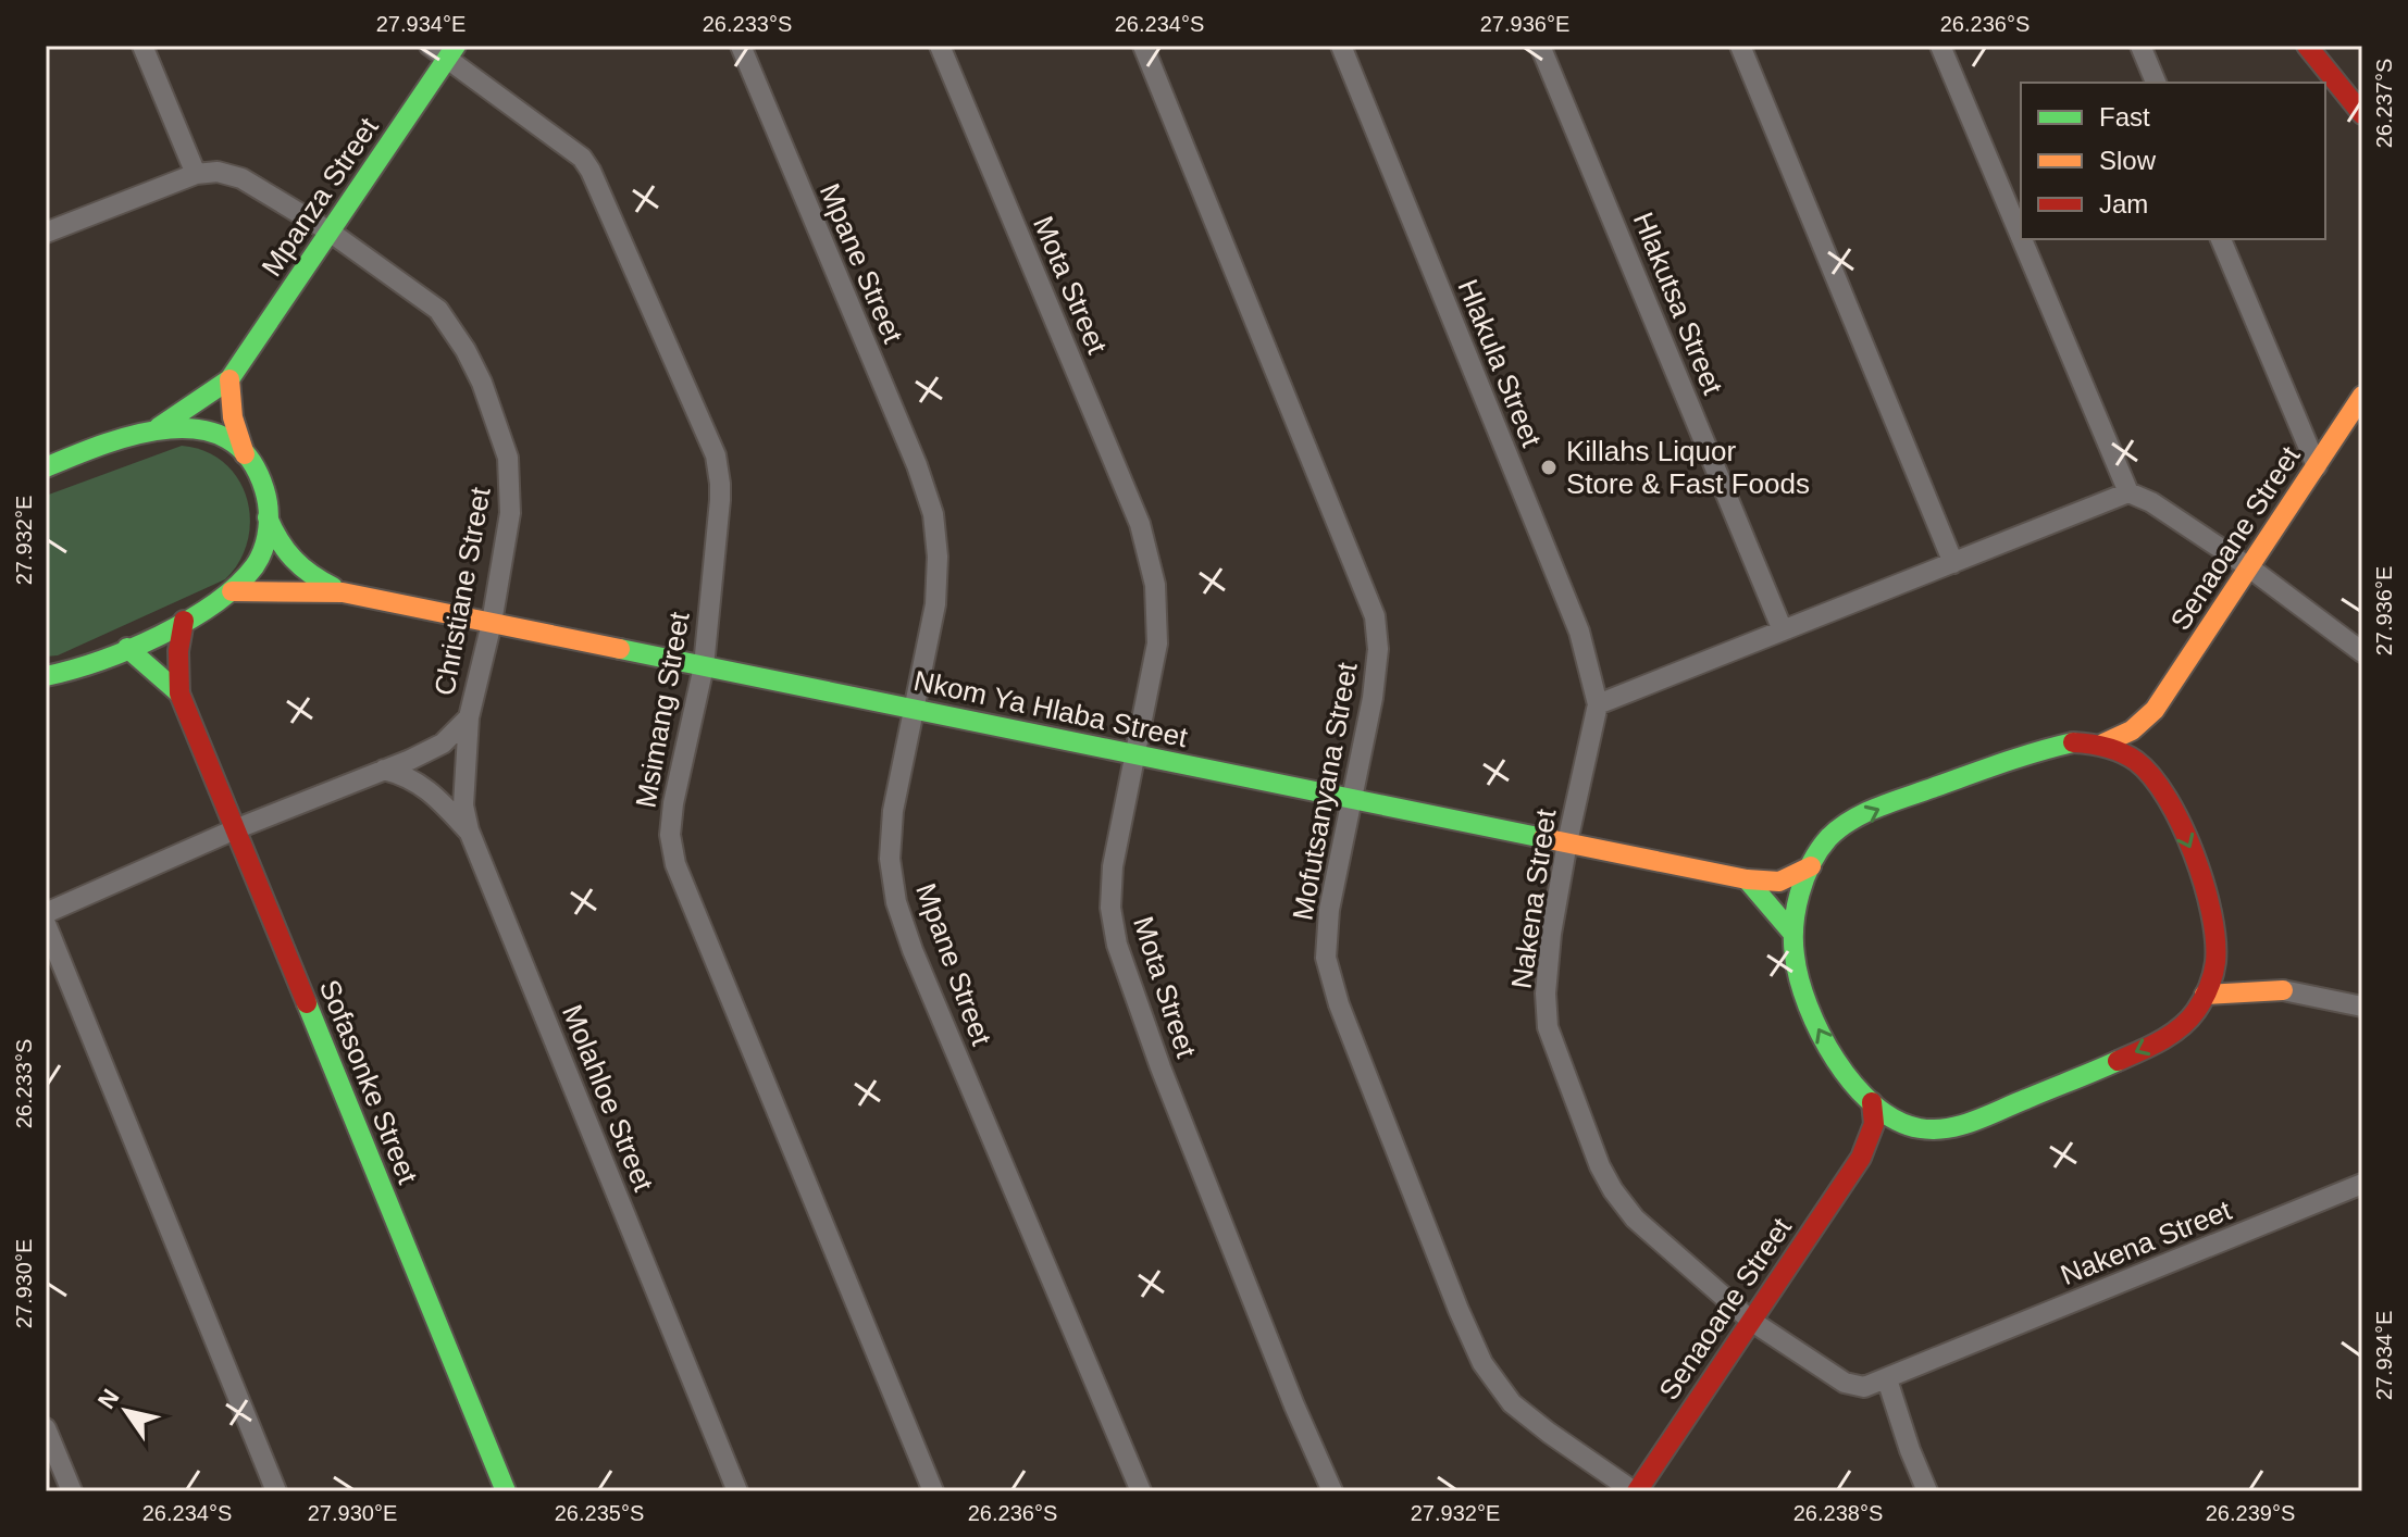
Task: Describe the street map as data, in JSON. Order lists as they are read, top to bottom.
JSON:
{
  "streets": {
    "street": [
      "Mpanza Street",
      "Mpane Street",
      "Mota Street",
      "Hlakutsa Street",
      "Hlakula Street",
      "Senaoane Street",
      "Christiane Street",
      "Nkom Ya Hlaba Street",
      "Msimang Street",
      "Mofutsanyana Street",
      "Nakena Street",
      "Sofasonke Street",
      "Molahloe Street"
    ]
  },
  "crossings": [
    ["Mpanza Street", "Christiane Street"],
    ["Mpanza Street", "Msimang Street"],
    ["Mpane Street", "Nkom Ya Hlaba Street"],
    ["Mota Street", "Nkom Ya Hlaba Street"],
    ["Hlakula Street", "Nakena Street"],
    ["Senaoane Street", "Mofutsanyana Street"],
    ["Senaoane Street", "Nakena Street"],
    ["Christiane Street", "Nkom Ya Hlaba Street"],
    ["Christiane Street", "Sofasonke Street"],
    ["Christiane Street", "Molahloe Street"],
    ["Nkom Ya Hlaba Street", "Msimang Street"],
    ["Nkom Ya Hlaba Street", "Mofutsanyana Street"],
    ["Nkom Ya Hlaba Street", "Nakena Street"]
  ],
  "places": ["Killahs Liquor Store & Fast Foods"],
  "legend": ["Fast", "Slow", "Jam"],
  "north": "top left",
  "coordinates": [
    "27.934°E",
    "26.233°S",
    "26.234°S",
    "27.936°E",
    "26.236°S",
    "26.237°S",
    "27.932°E",
    "27.930°E",
    "26.235°S",
    "26.238°S",
    "26.239°S"
  ]
}
